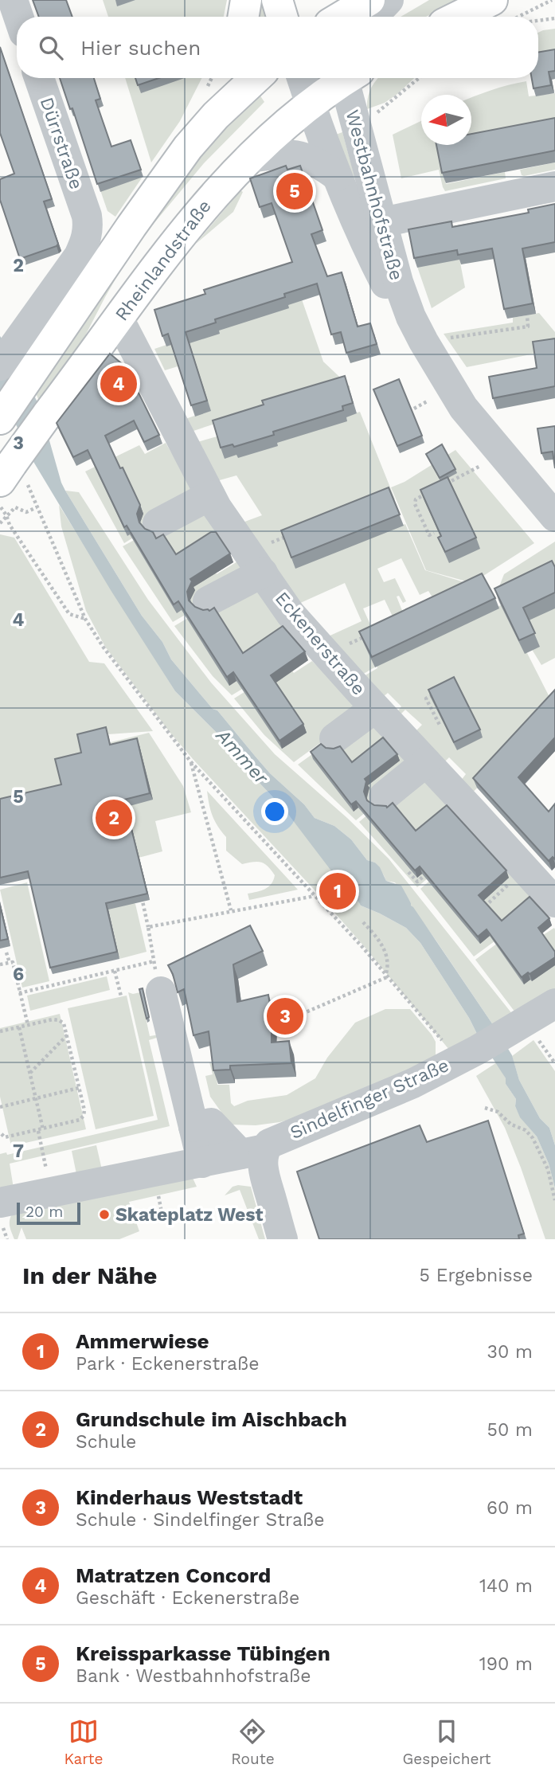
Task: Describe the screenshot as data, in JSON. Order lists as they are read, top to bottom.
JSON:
{
  "streets": {
    "main road": ["Rheinlandstraße"],
    "street": [
      "Dürrstraße",
      "Westbahnhofstraße",
      "Eckenerstraße",
      "Sindelfinger Straße"
    ]
  },
  "crossings": [
    ["Westbahnhofstraße", "Rheinlandstraße"],
    ["Rheinlandstraße", "Eckenerstraße"]
  ],
  "water": ["Ammer"],
  "places": ["Skateplatz West"],
  "scale_bar": "20 m",
  "north": "left",
  "page": {
    "search": "Hier suchen",
    "pins": [
      "5",
      "4",
      "2",
      "1",
      "3"
    ],
    "scale": "20 m",
    "heading": ["In der Nähe", "5 Ergebnisse"],
    "list": [
      {
        "mark": "1",
        "name": "Ammerwiese",
        "note": "Park · Eckenerstraße",
        "value": "30 m"
      },
      {
        "mark": "2",
        "name": "Grundschule im Aischbach",
        "note": "Schule",
        "value": "50 m"
      },
      {
        "mark": "3",
        "name": "Kinderhaus Weststadt",
        "note": "Schule · Sindelfinger Straße",
        "value": "60 m"
      },
      {
        "mark": "4",
        "name": "Matratzen Concord",
        "note": "Geschäft · Eckenerstraße",
        "value": "140 m"
      },
      {
        "mark": "5",
        "name": "Kreissparkasse Tübingen",
        "note": "Bank · Westbahnhofstraße",
        "value": "190 m"
      }
    ],
    "nav": ["Karte", "Route", "Gespeichert"]
  },
  "grid": {
    "rows": [
      "2",
      "3",
      "4",
      "5",
      "6",
      "7"
    ]
  }
}
